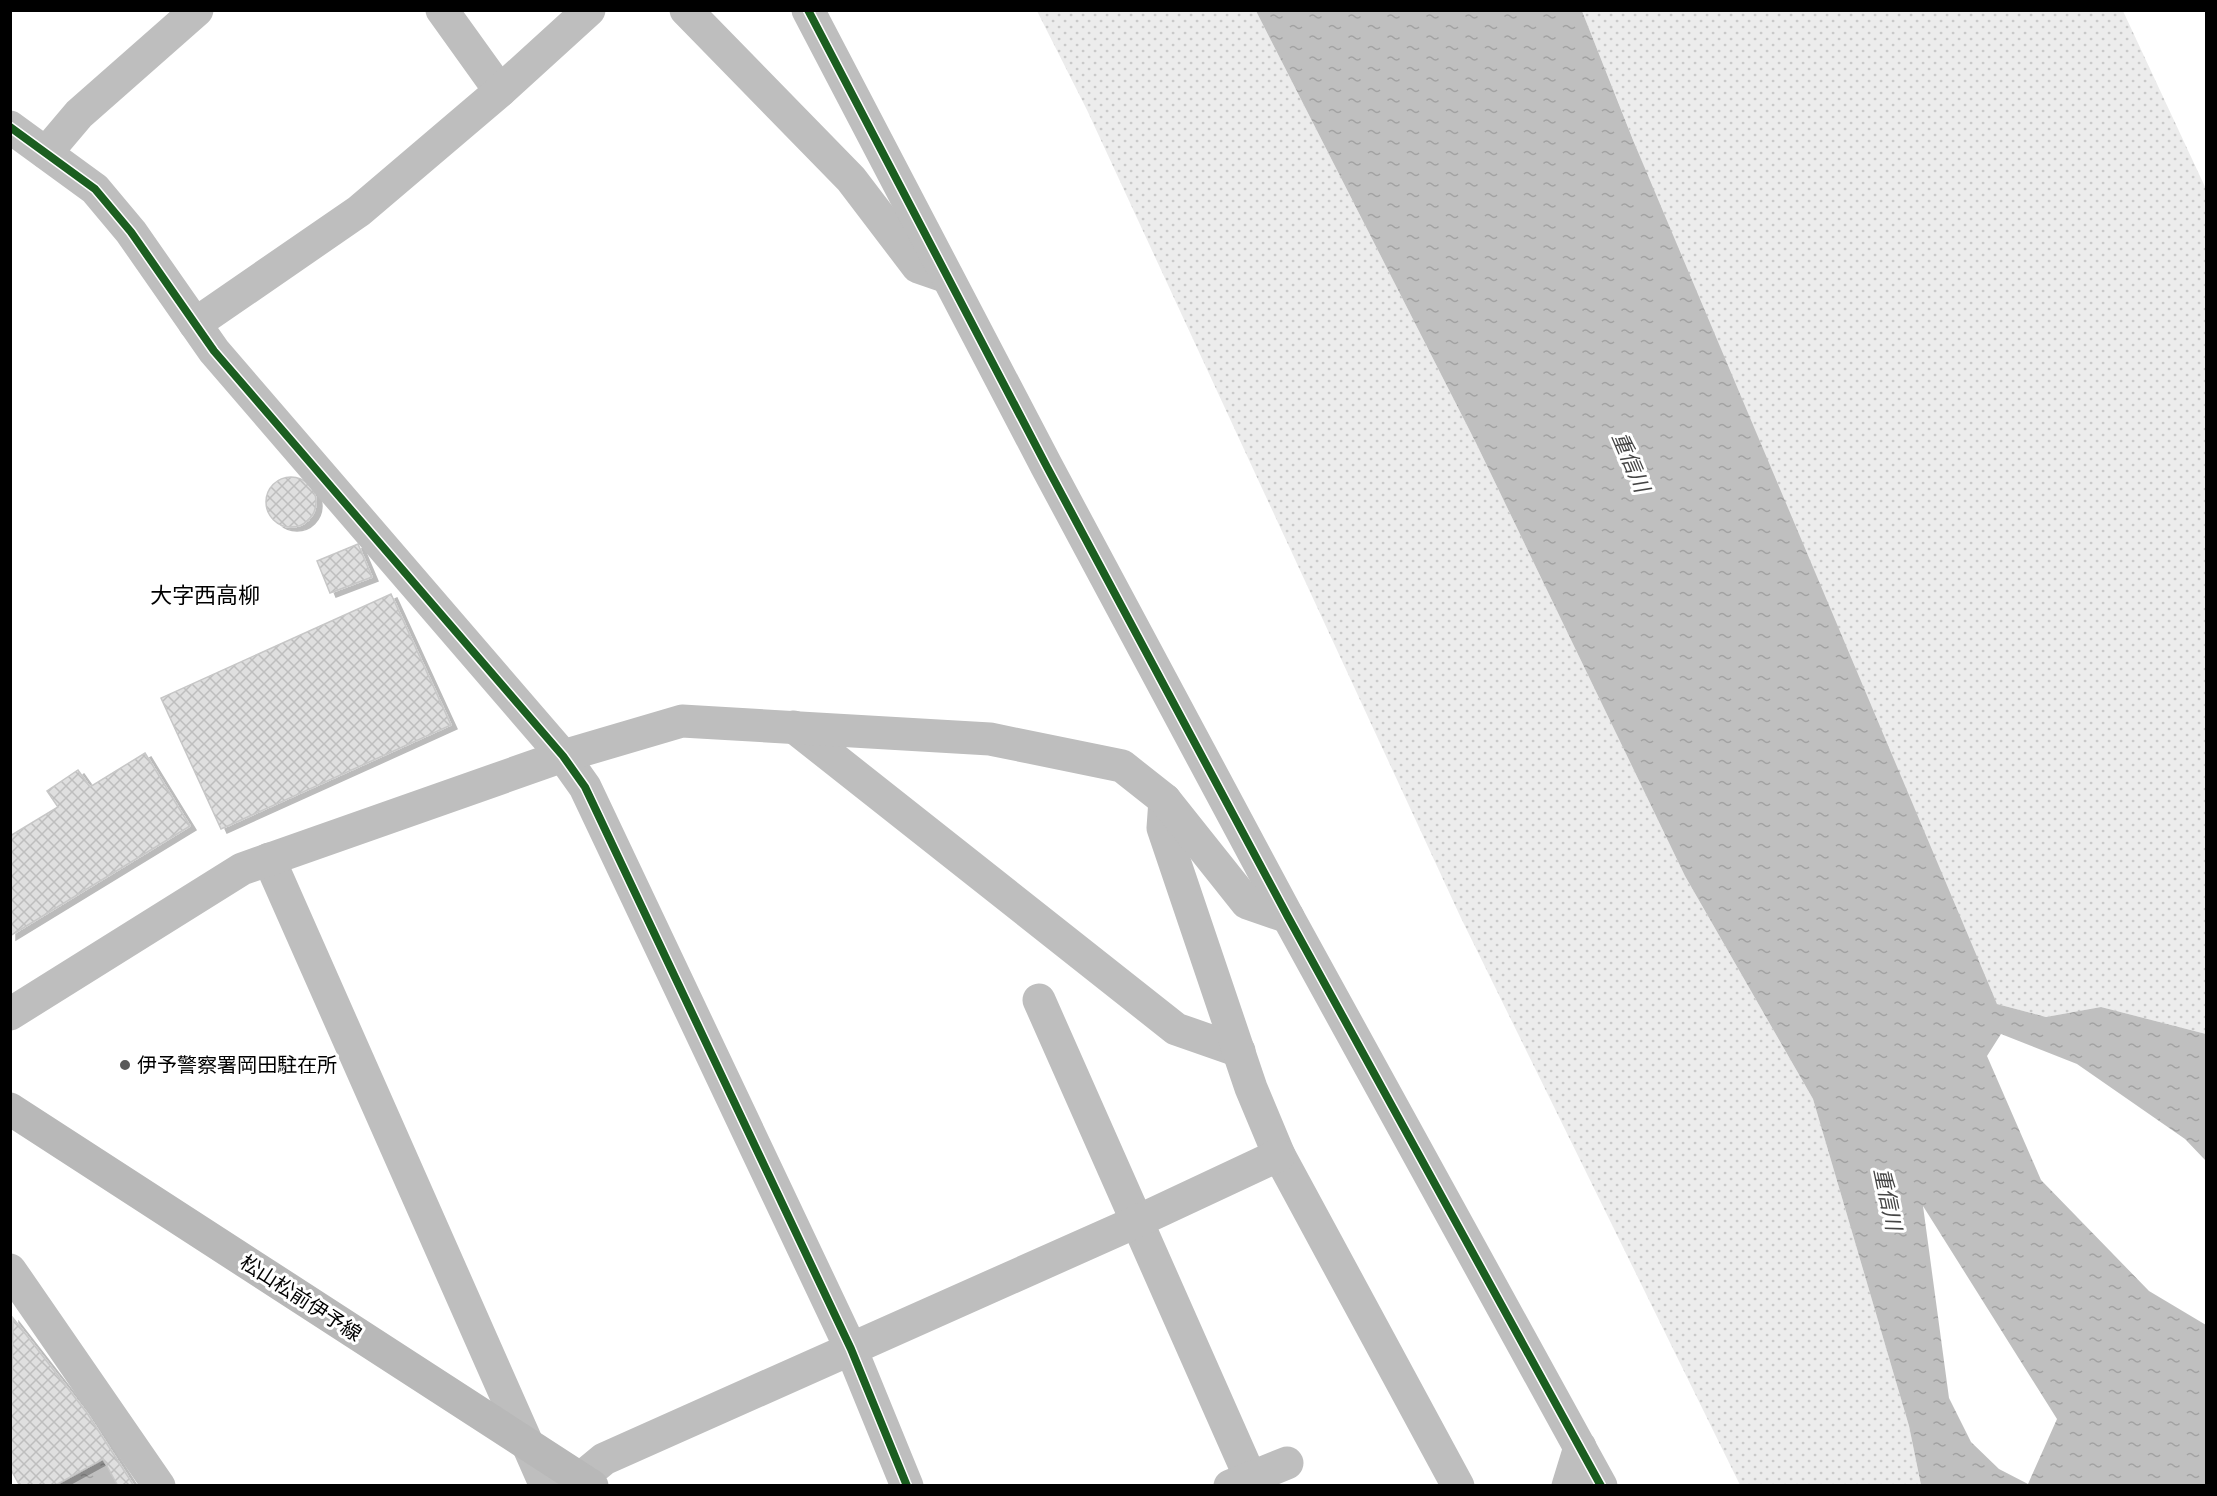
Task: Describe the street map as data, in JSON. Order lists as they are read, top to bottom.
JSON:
{
  "streets": {
    "main road": ["松山松前伊予線"]
  },
  "districts": ["大字西高柳"],
  "water": ["重信川"],
  "places": ["伊予警察署岡田駐在所"]
}
